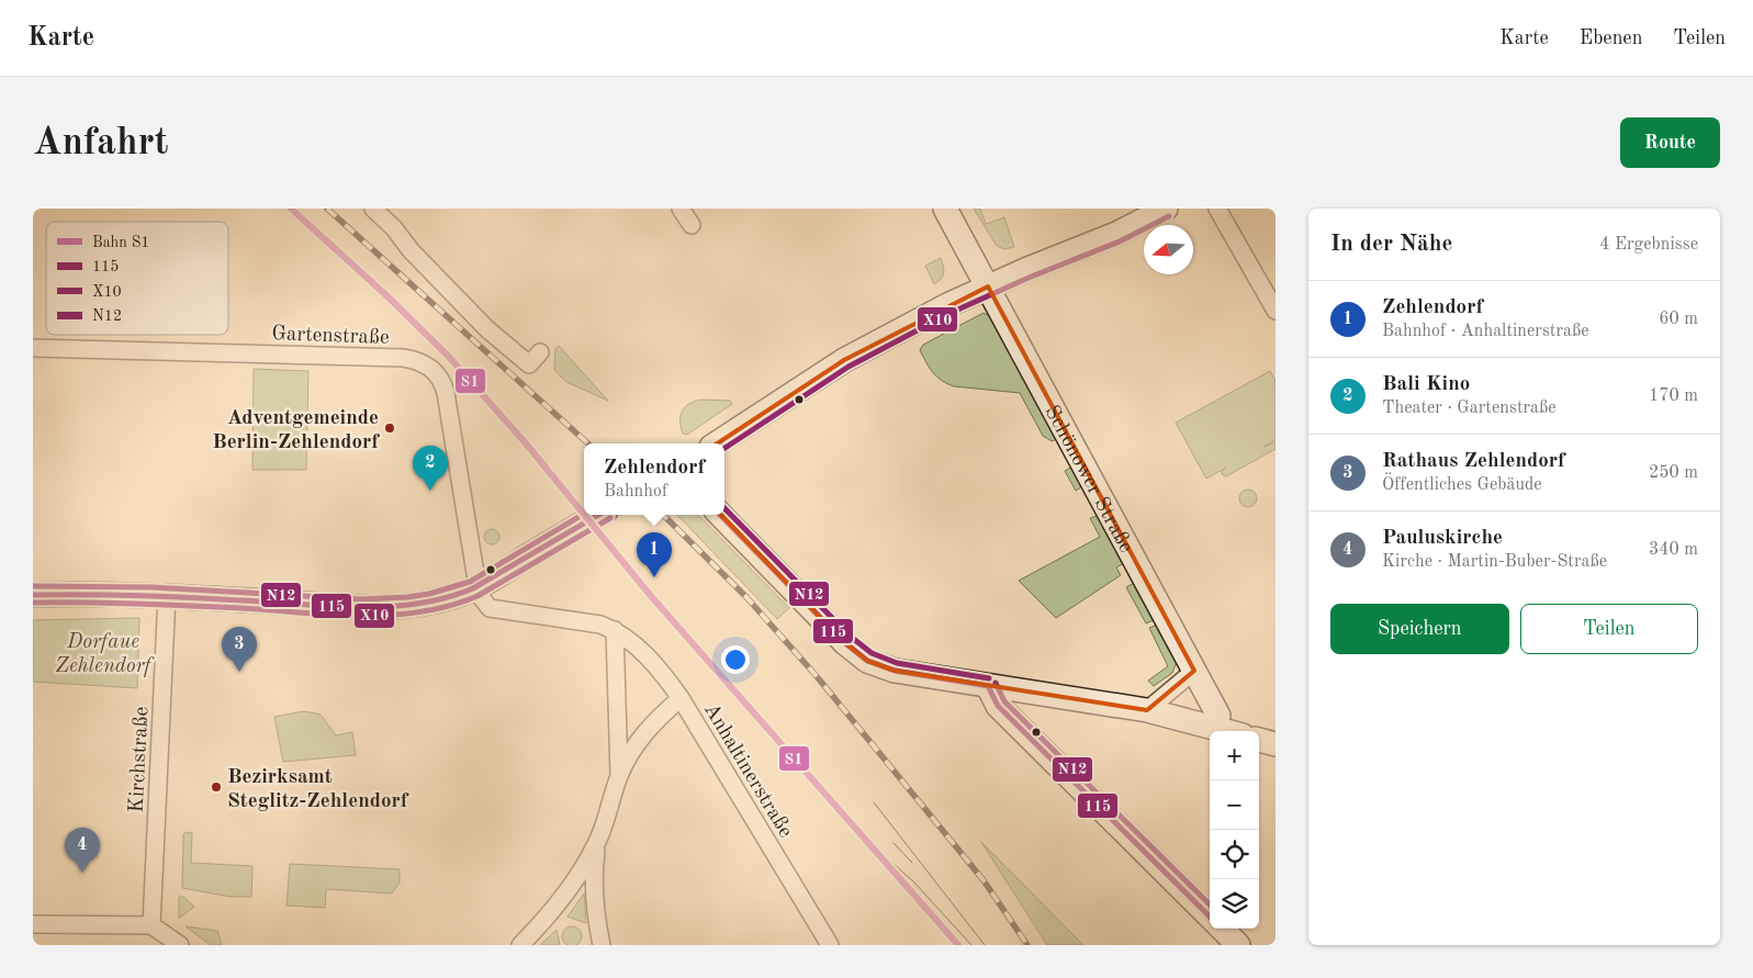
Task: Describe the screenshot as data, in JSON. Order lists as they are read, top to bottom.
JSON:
{
  "streets": {
    "main road": ["Schönower Straße"],
    "street": ["Gartenstraße", "Kirchstraße", "Anhaltinerstraße"]
  },
  "parks": ["Dorfaue Zehlendorf"],
  "places": ["Adventgemeinde Berlin-Zehlendorf", "Bezirksamt Steglitz-Zehlendorf"],
  "lines": [
    "rail line S1",
    "transit line X10",
    "transit line N12",
    "transit line 115"
  ],
  "legend": [
    "Bahn S1",
    "115",
    "X10",
    "N12"
  ],
  "north": "left",
  "page": {
    "header": "Karte",
    "nav": ["Karte", "Ebenen", "Teilen"],
    "buttons": [
      "Route",
      ["Speichern", "Teilen"]
    ],
    "title": "Anfahrt",
    "heading": ["In der Nähe", "4 Ergebnisse"],
    "list": [
      {
        "mark": "1",
        "name": "Zehlendorf",
        "note": "Bahnhof · Anhaltinerstraße",
        "value": "60 m"
      },
      {
        "mark": "2",
        "name": "Bali Kino",
        "note": "Theater · Gartenstraße",
        "value": "170 m"
      },
      {
        "mark": "3",
        "name": "Rathaus Zehlendorf",
        "note": "Öffentliches Gebäude",
        "value": "250 m"
      },
      {
        "mark": "4",
        "name": "Pauluskirche",
        "note": "Kirche · Martin-Buber-Straße",
        "value": "340 m"
      }
    ],
    "popup": ["Zehlendorf", "Bahnhof"],
    "pins": [
      "2",
      "1",
      "3",
      "4"
    ],
    "map_buttons": ["+", "−"]
  }
}
